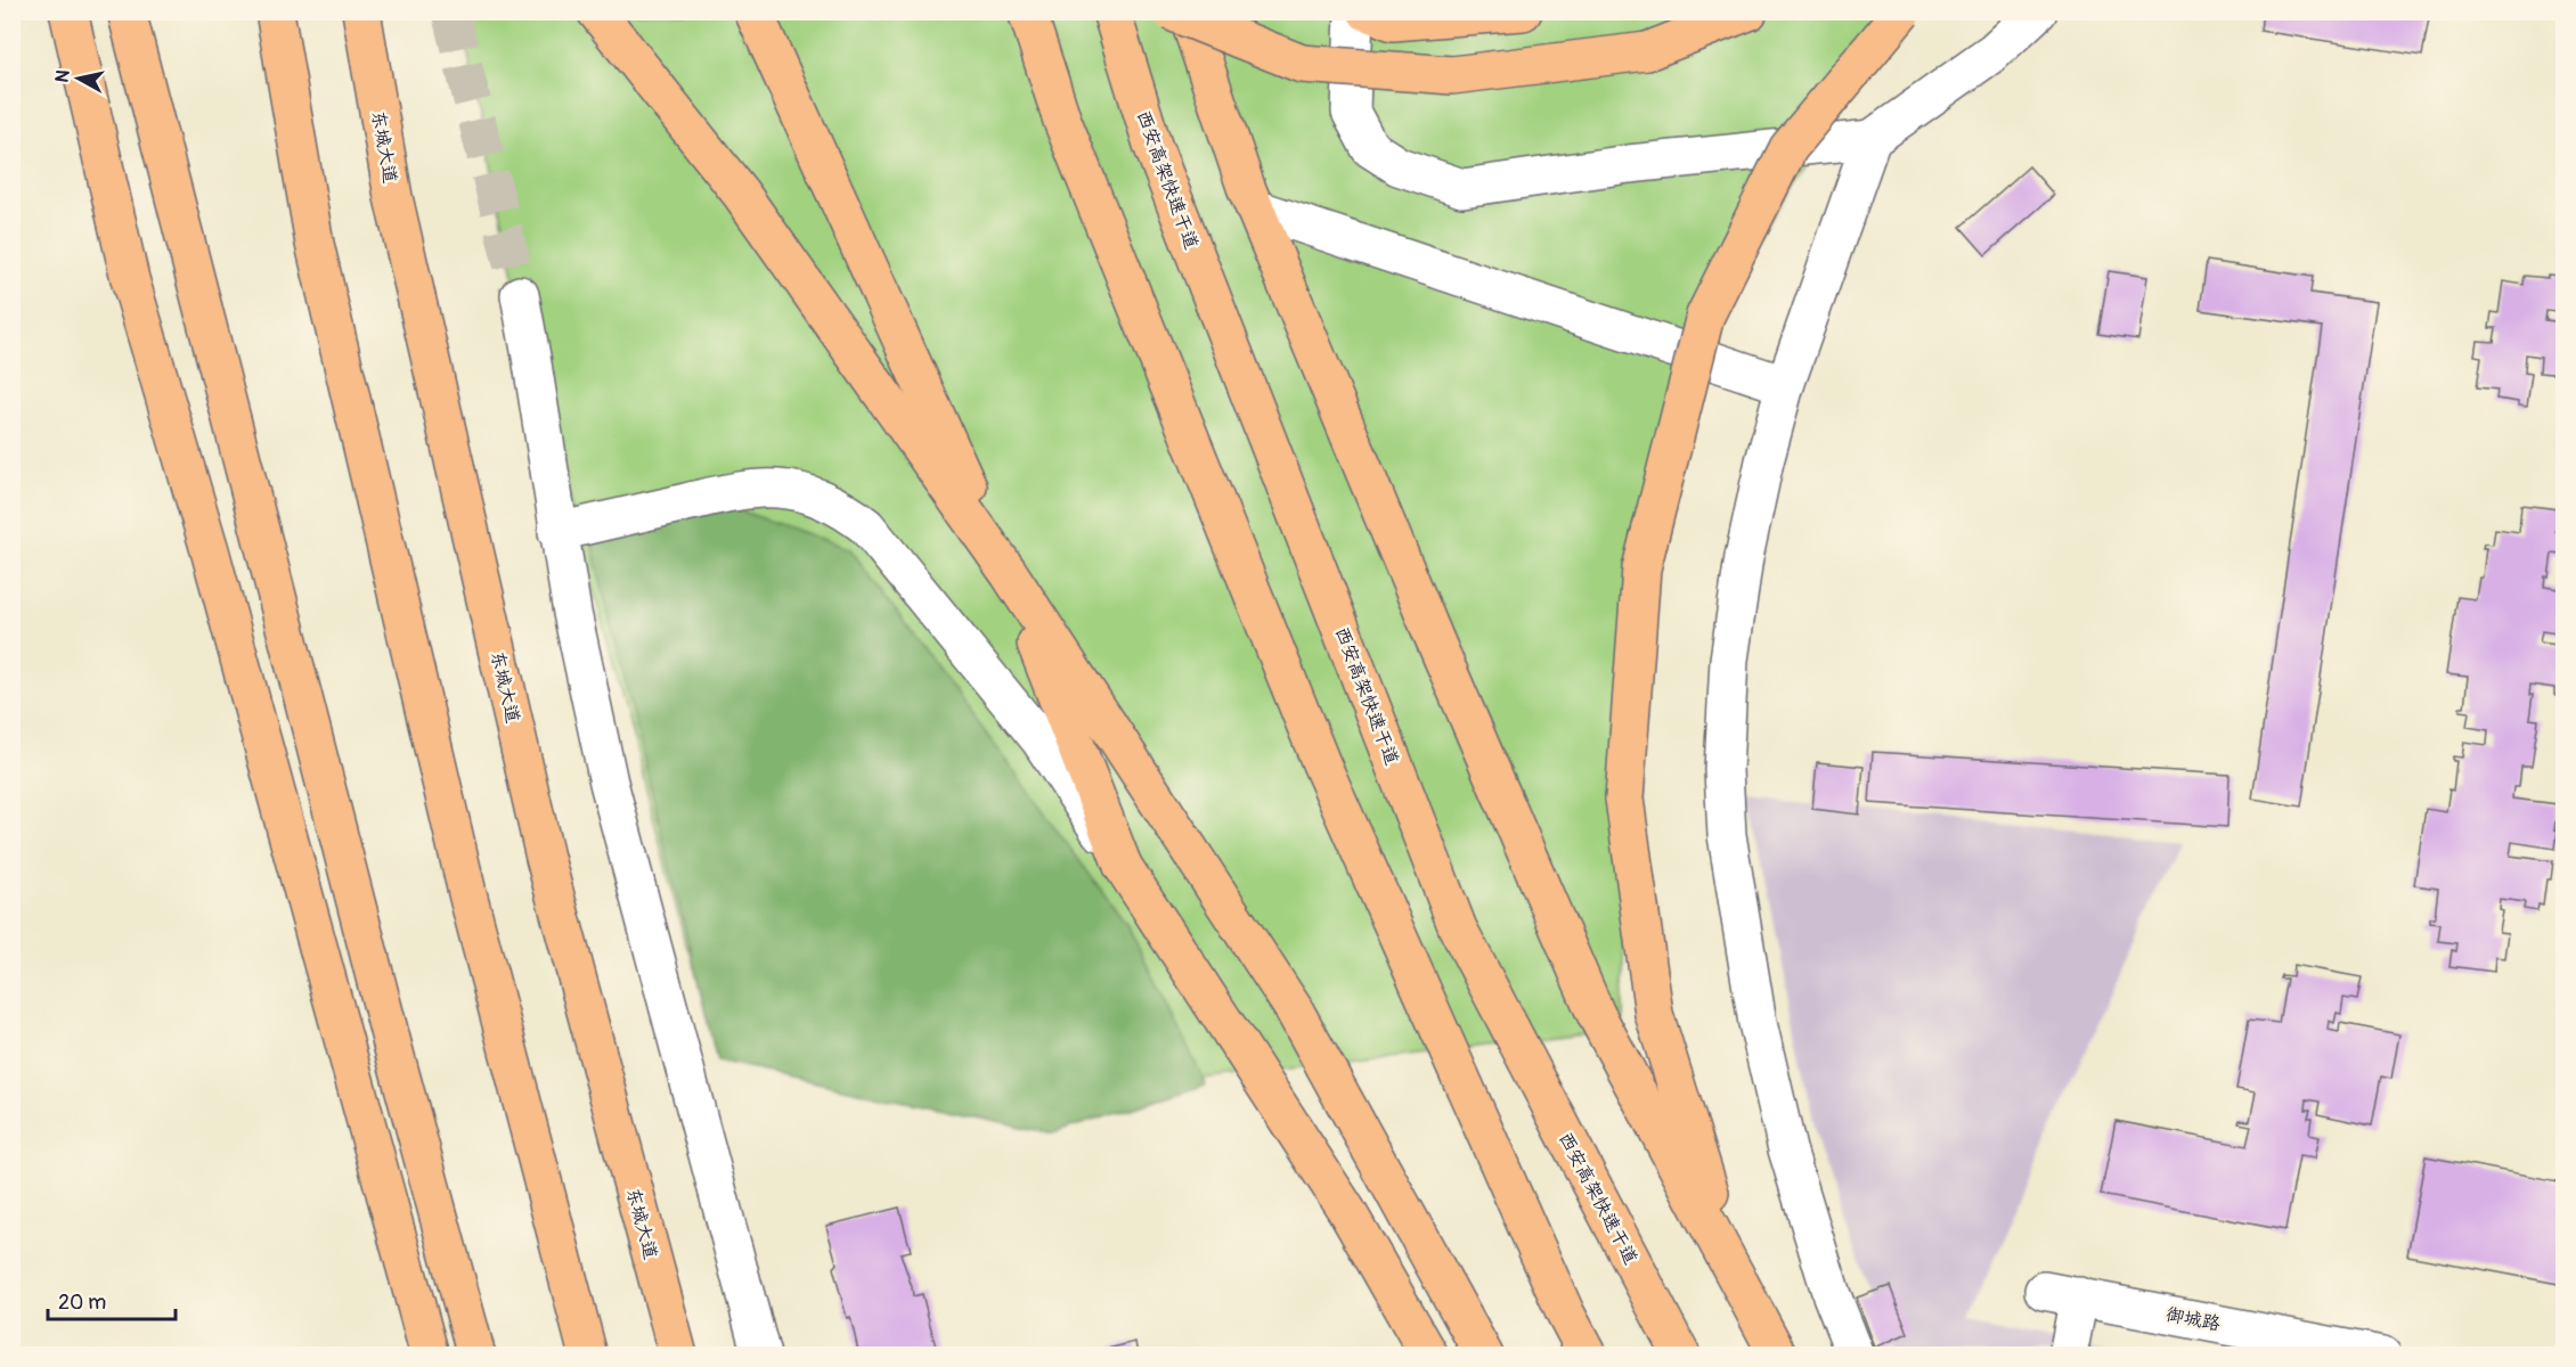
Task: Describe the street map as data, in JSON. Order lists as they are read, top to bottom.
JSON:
{
  "streets": {
    "main road": ["东城大道", "西安高架快速干道"],
    "street": ["御城路"]
  },
  "scale_bar": "20 m",
  "north": "left"
}
